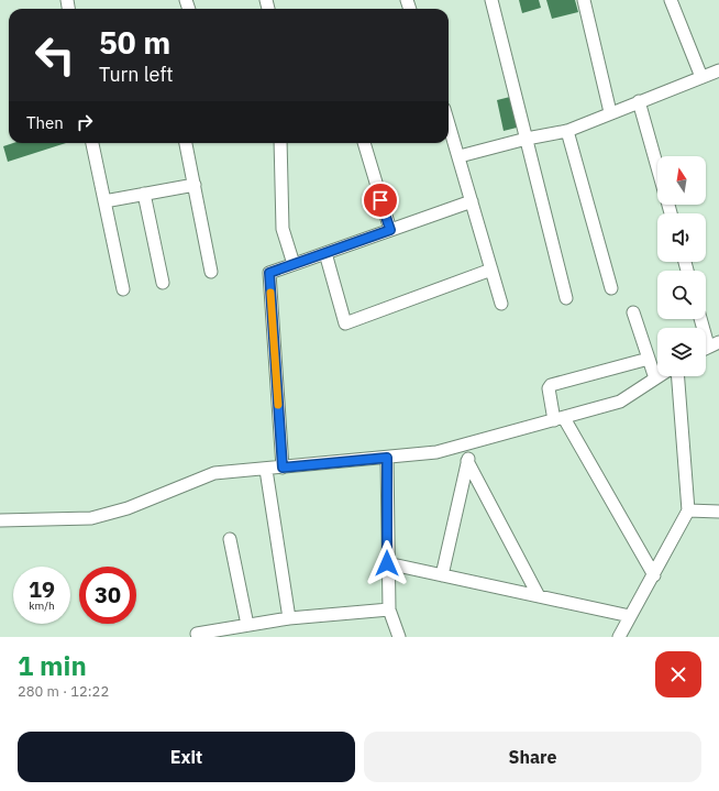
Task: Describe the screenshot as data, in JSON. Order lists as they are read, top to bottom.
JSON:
{
  "north": "top",
  "page": {
    "turn": ["50 m", "Turn left"],
    "then": "Then",
    "speed": "19 km/h",
    "limit": "30",
    "heading": ["1 min", "280 m · 12:22"],
    "buttons": ["Exit", "Share"]
  }
}
